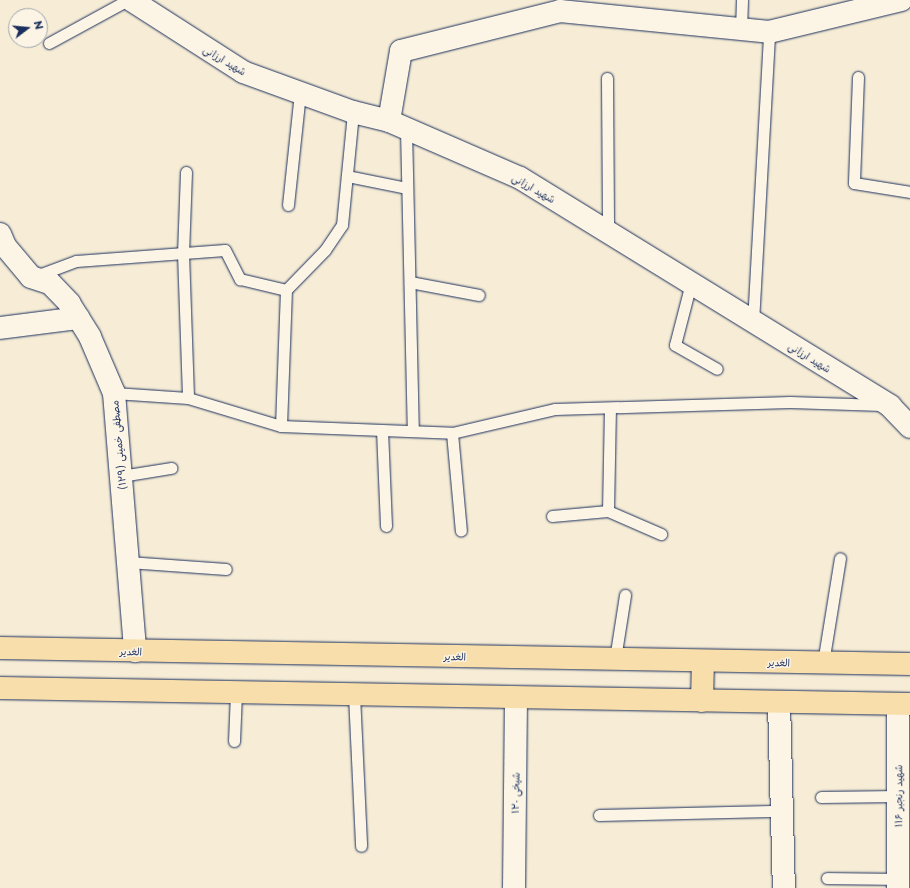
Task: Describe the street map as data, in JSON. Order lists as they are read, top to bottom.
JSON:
{
  "streets": {
    "main road": ["الغدیر"],
    "street": [
      "شهید ارزانی",
      "مصطفی خمینی (۱۲۹)",
      "شیخی ۱۲۰",
      "شهید رنجبر ۱۱۶"
    ]
  },
  "crossings": [
    ["مصطفی خمینی (۱۲۹)", "الغدیر"]
  ],
  "north": "right"
}
